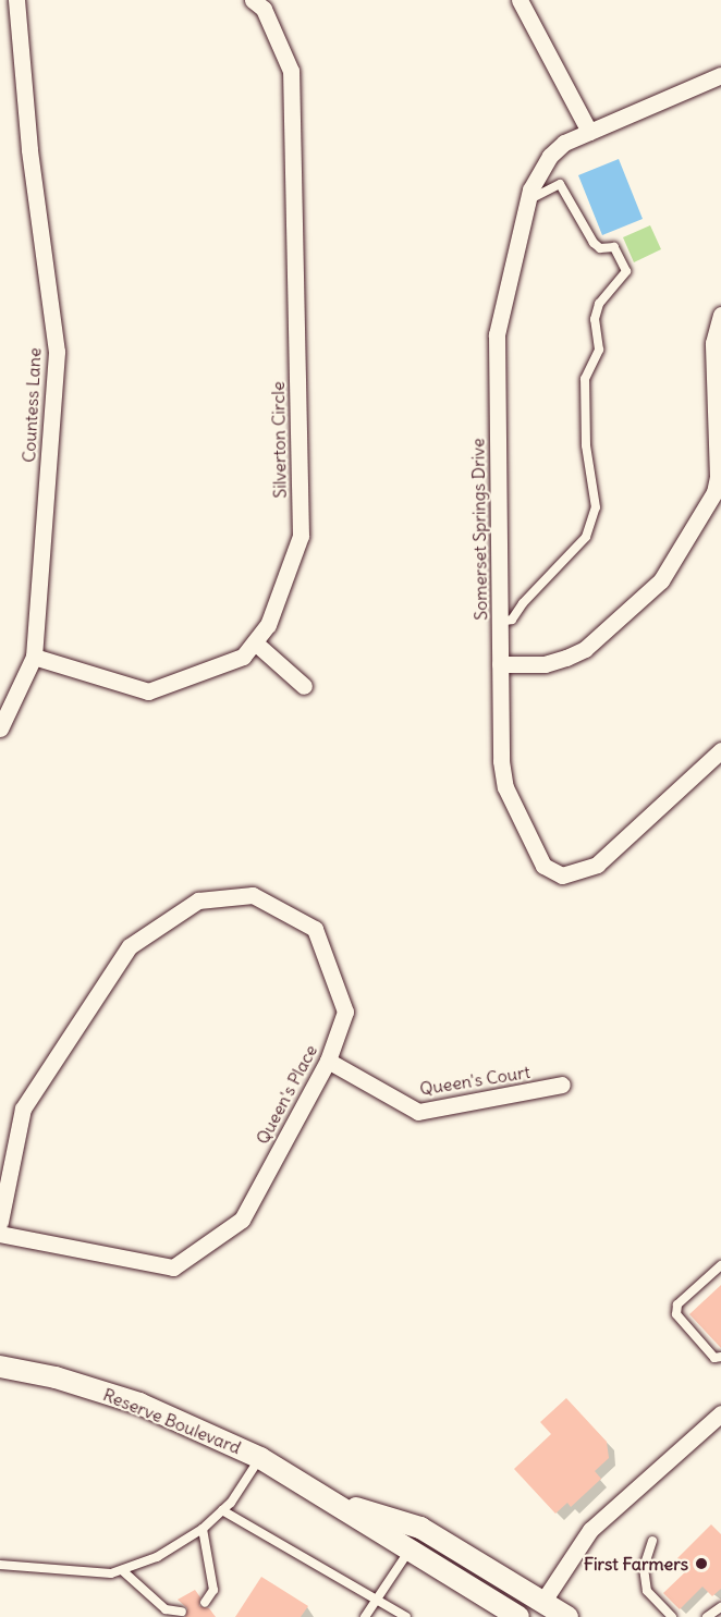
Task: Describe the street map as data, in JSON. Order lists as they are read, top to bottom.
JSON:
{
  "streets": {
    "street": [
      "Countess Lane",
      "Silverton Circle",
      "Somerset Springs Drive",
      "Queen's Court",
      "Queen's Place",
      "Reserve Boulevard"
    ]
  },
  "crossings": [
    ["Countess Lane", "Silverton Circle"],
    ["Queen's Court", "Queen's Place"]
  ],
  "places": ["First Farmers"]
}
